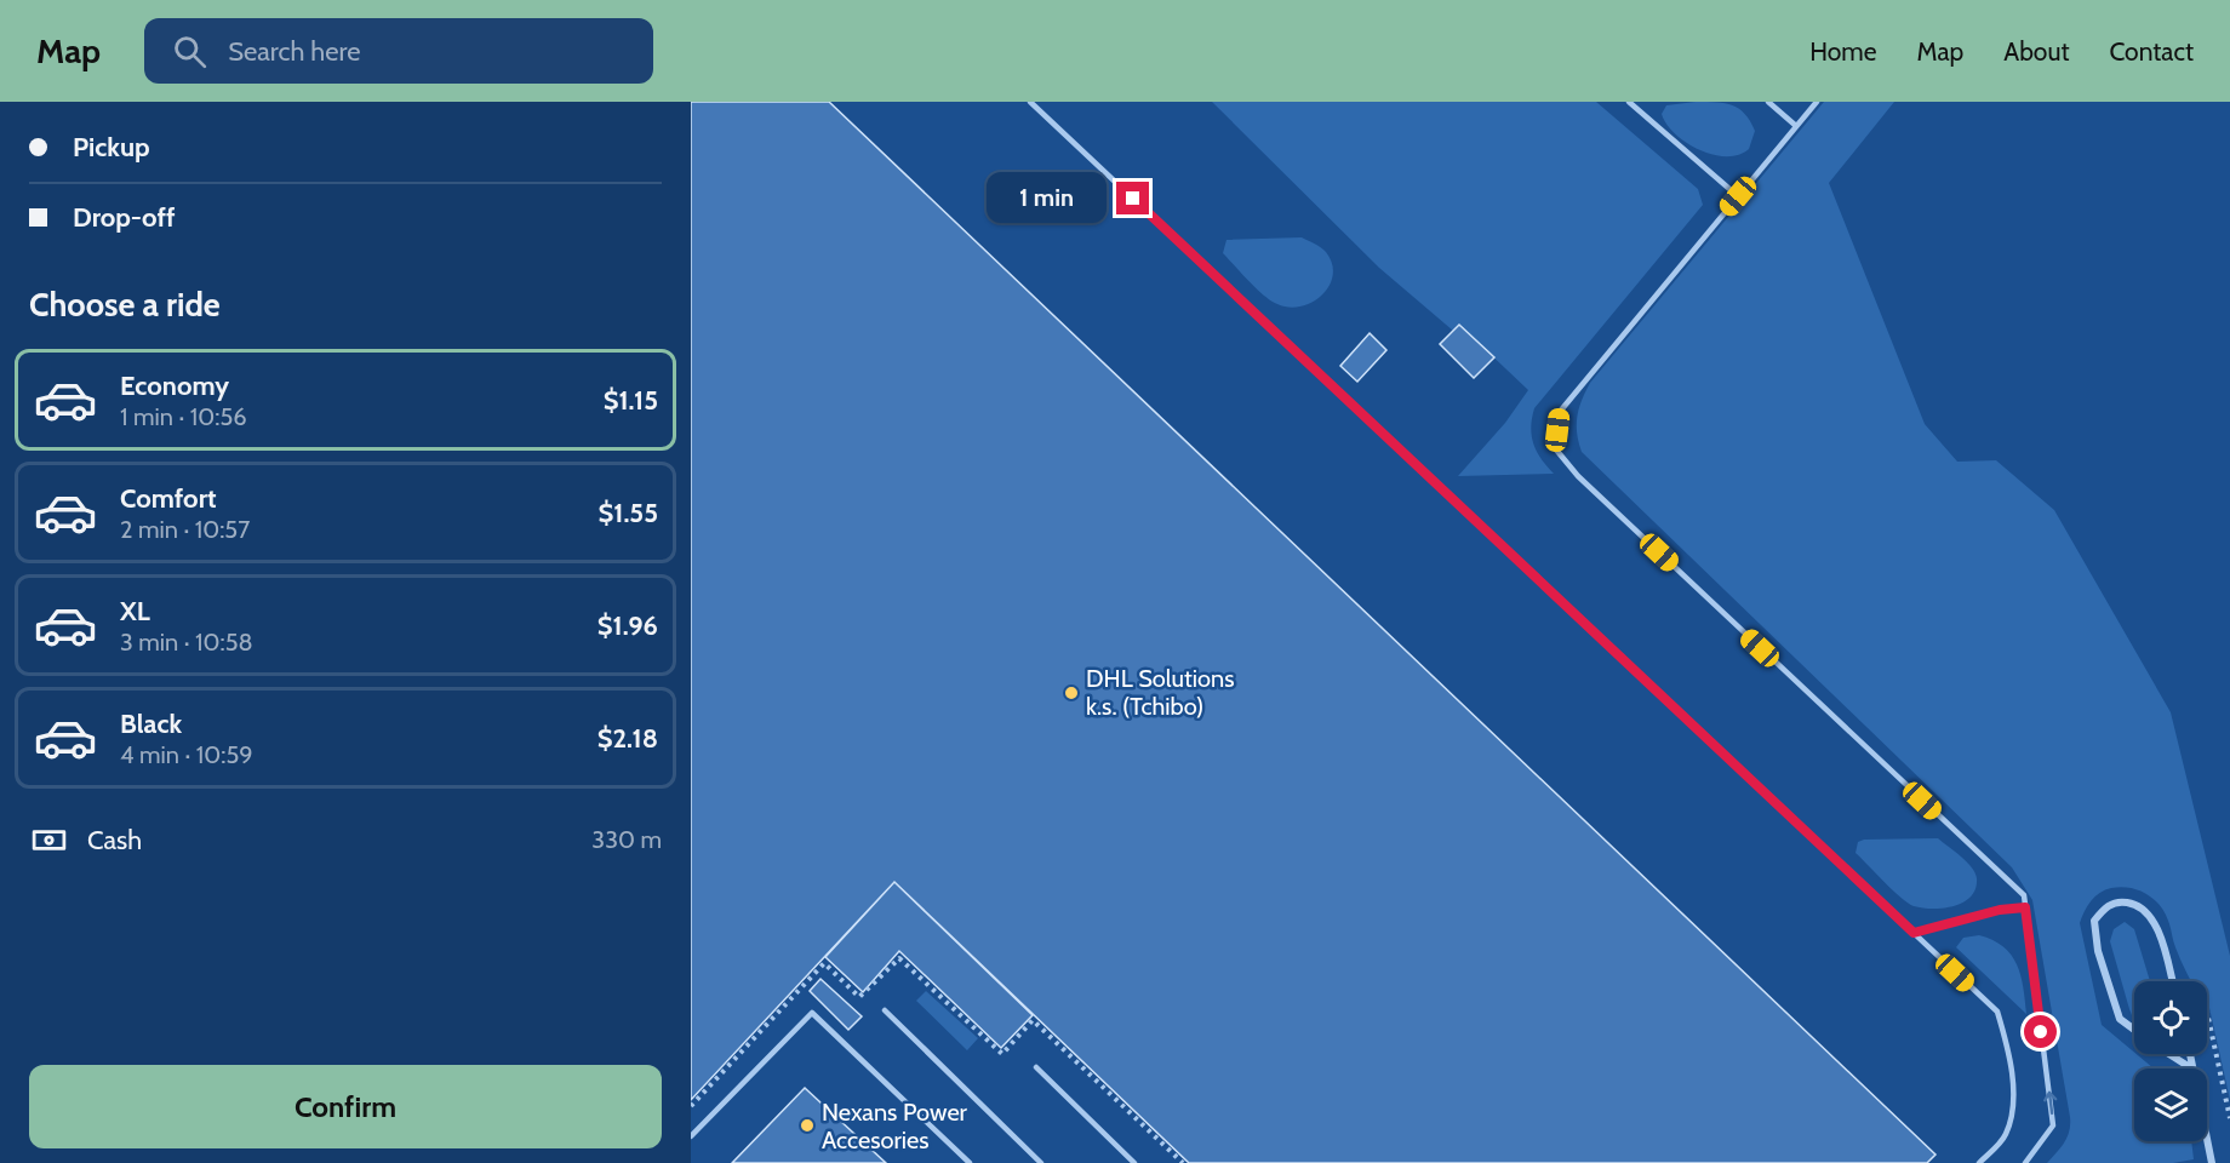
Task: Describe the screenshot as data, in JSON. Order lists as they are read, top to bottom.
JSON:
{
  "places": ["DHL Solutions k.s. (Tchibo)", "Nexans Power Accesories"],
  "page": {
    "header": "Map",
    "search": "Search here",
    "nav": [
      "Home",
      "Map",
      "About",
      "Contact"
    ],
    "banner": ["Pickup", "Drop-off"],
    "bubble": "1 min",
    "heading": "Choose a ride",
    "list": [
      {
        "name": "Economy",
        "note": "1 min · 10:56",
        "value": "$1.15"
      },
      {
        "name": "Comfort",
        "note": "2 min · 10:57",
        "value": "$1.55"
      },
      {
        "name": "XL",
        "note": "3 min · 10:58",
        "value": "$1.96"
      },
      {
        "name": "Black",
        "note": "4 min · 10:59",
        "value": "$2.18"
      }
    ],
    "pay": ["Cash", "330 m"],
    "buttons": "Confirm"
  }
}
